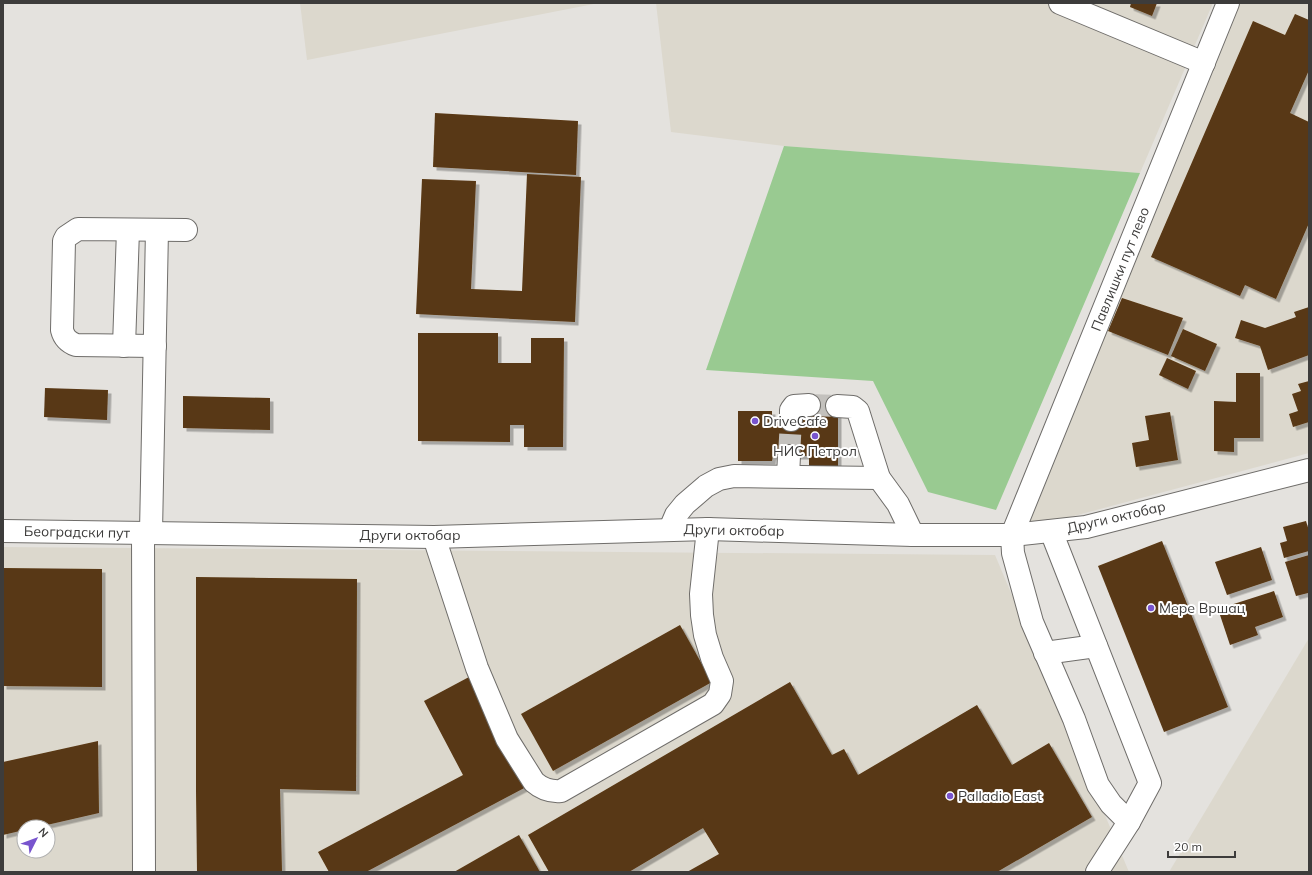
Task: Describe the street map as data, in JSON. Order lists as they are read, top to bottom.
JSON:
{
  "streets": {
    "main road": ["Павлишки пут лево", "Други октобар", "Београдски пут"]
  },
  "crossings": [
    ["Павлишки пут лево", "Други октобар"],
    ["Други октобар", "Београдски пут"]
  ],
  "places": [
    "DriveCafe",
    "НИС Петрол",
    "Мере Вршац",
    "Palladio East"
  ],
  "scale_bar": "20 m",
  "north": "top right"
}
